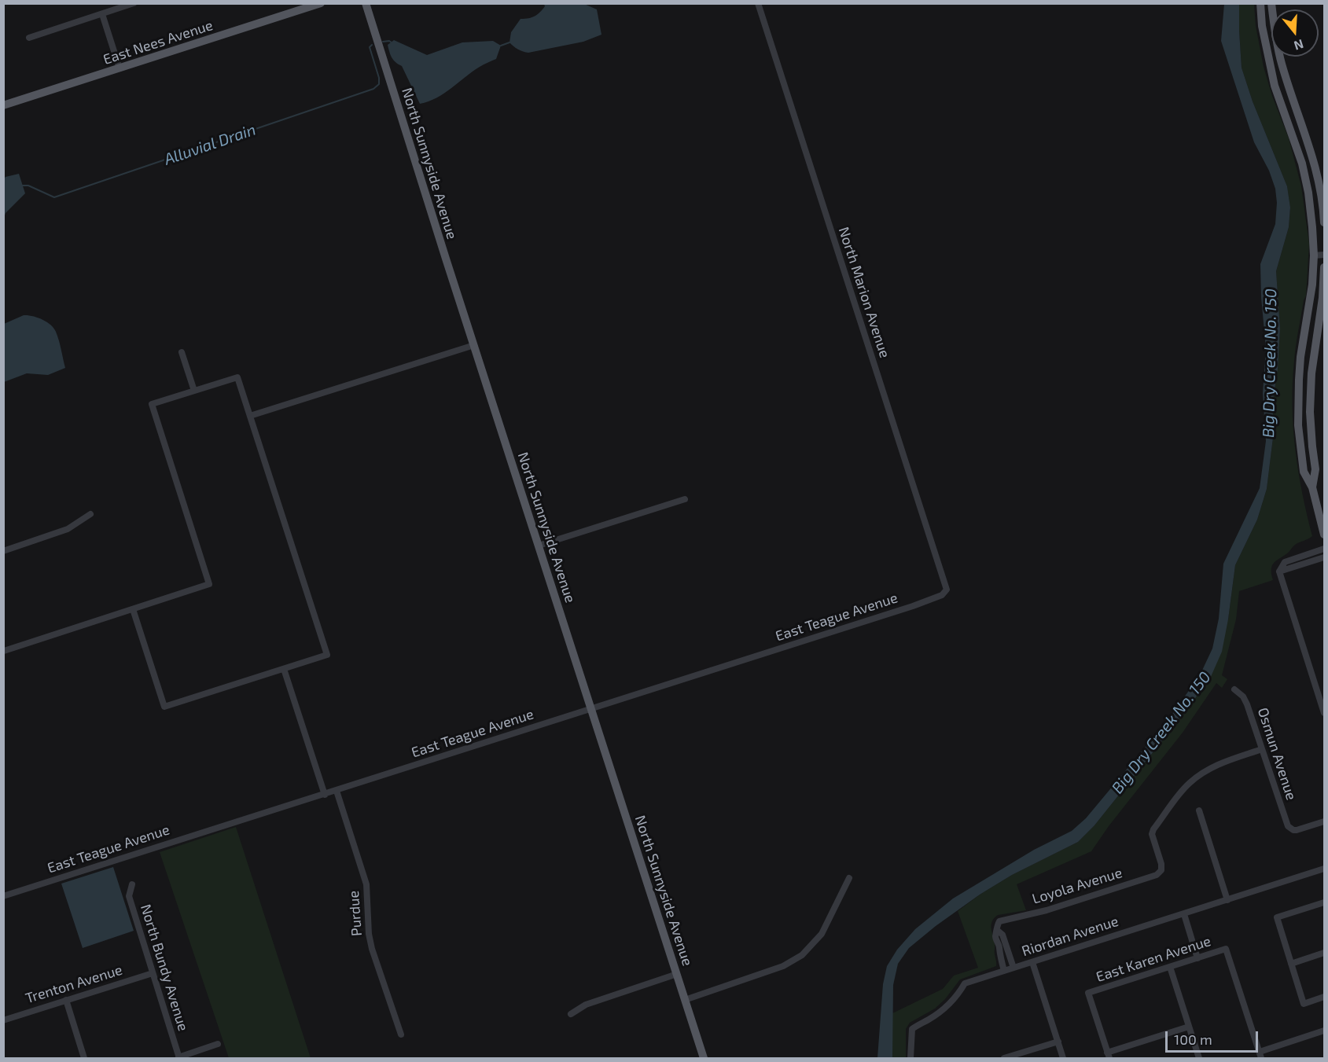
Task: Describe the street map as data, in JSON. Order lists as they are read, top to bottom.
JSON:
{
  "streets": {
    "main road": ["East Nees Avenue", "North Sunnyside Avenue"],
    "street": [
      "North Marion Avenue",
      "East Teague Avenue",
      "Osmun Avenue",
      "Loyola Avenue",
      "Purdue",
      "Riordan Avenue",
      "East Karen Avenue",
      "North Bundy Avenue",
      "Trenton Avenue"
    ]
  },
  "crossings": [
    ["North Sunnyside Avenue", "East Teague Avenue"],
    ["North Marion Avenue", "East Teague Avenue"],
    ["East Teague Avenue", "Purdue"],
    ["Osmun Avenue", "Loyola Avenue"],
    ["North Bundy Avenue", "Trenton Avenue"]
  ],
  "water": ["Alluvial Drain", "Big Dry Creek No. 150"],
  "scale_bar": "100 m",
  "north": "bottom"
}
